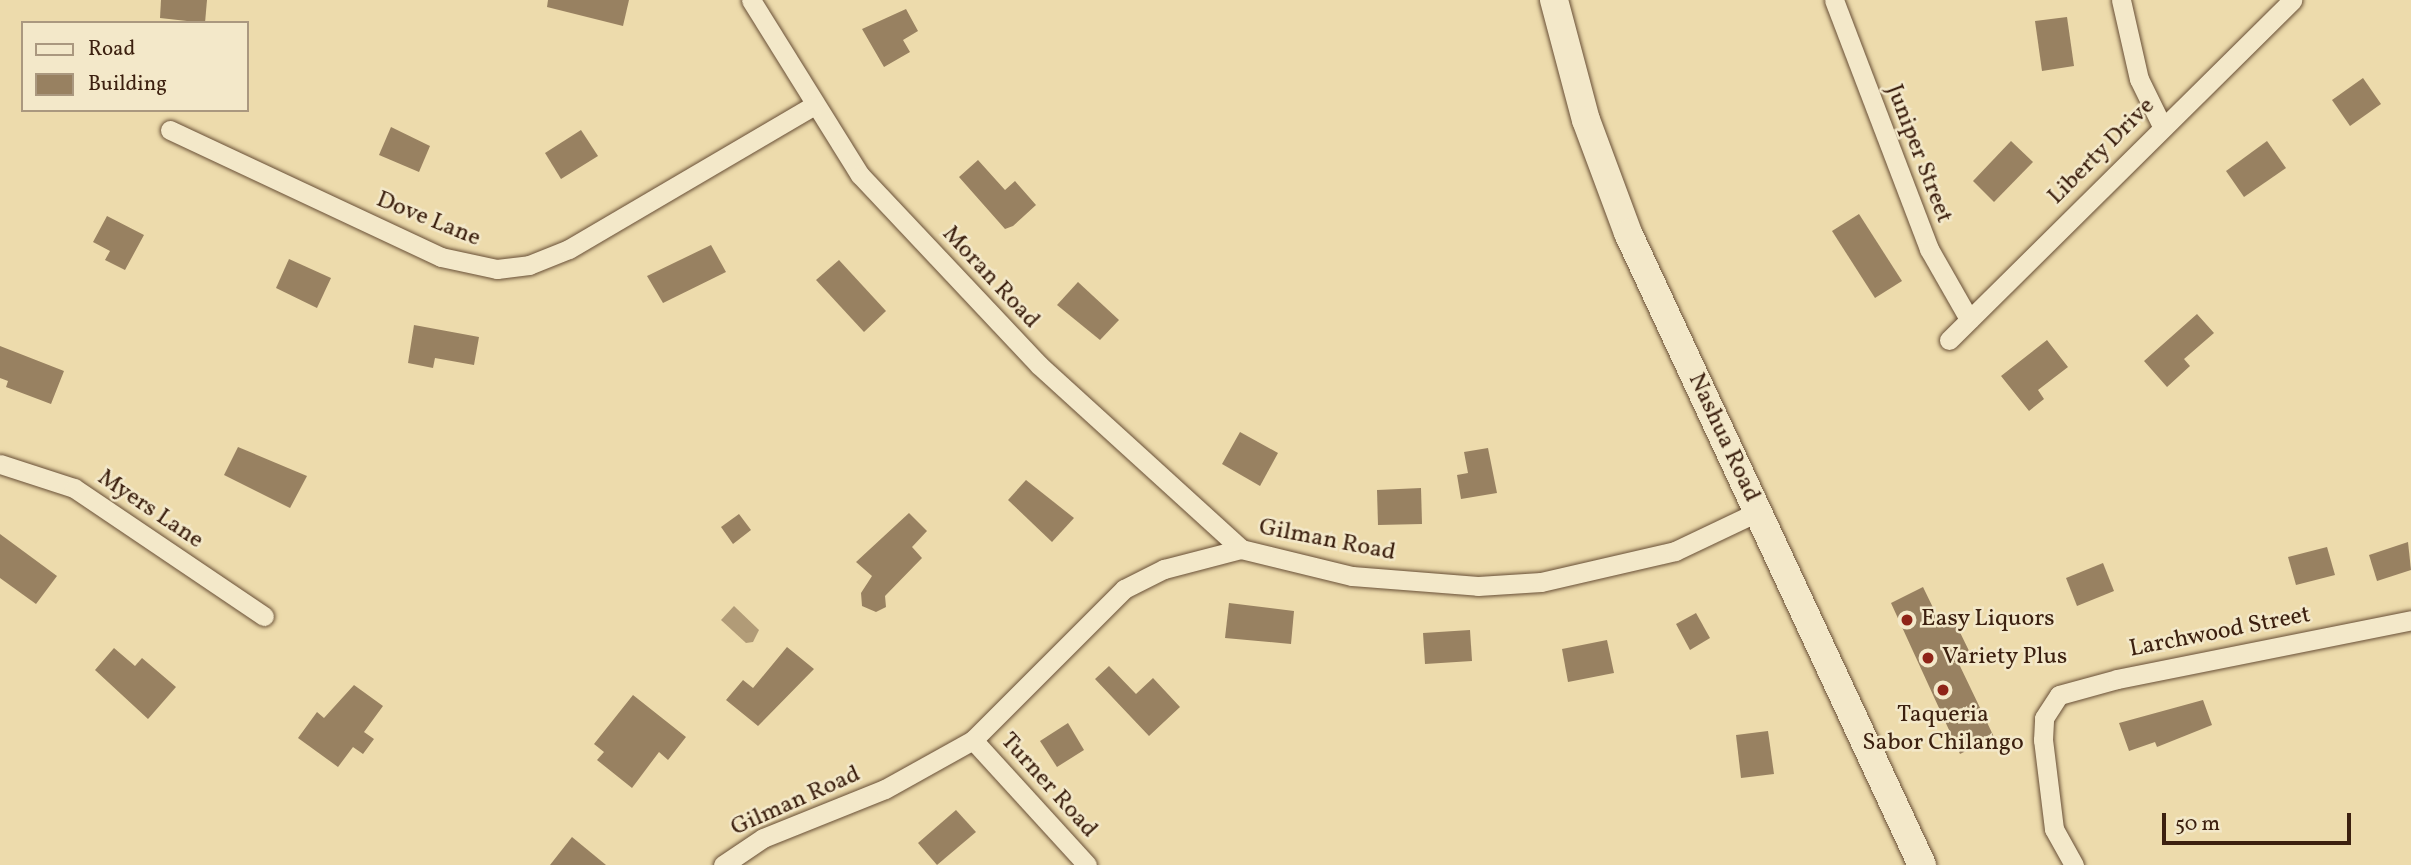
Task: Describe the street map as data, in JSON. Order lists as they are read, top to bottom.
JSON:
{
  "streets": {
    "main road": ["Nashua Road"],
    "street": [
      "Liberty Drive",
      "Juniper Street",
      "Dove Lane",
      "Moran Road",
      "Myers Lane",
      "Gilman Road",
      "Larchwood Street",
      "Turner Road"
    ]
  },
  "crossings": [
    ["Liberty Drive", "Juniper Street"],
    ["Dove Lane", "Moran Road"],
    ["Moran Road", "Gilman Road"],
    ["Nashua Road", "Gilman Road"],
    ["Gilman Road", "Turner Road"]
  ],
  "places": ["Easy Liquors", "Variety Plus", "Taqueria Sabor Chilango"],
  "legend": ["Road", "Building"],
  "scale_bar": "50 m"
}
